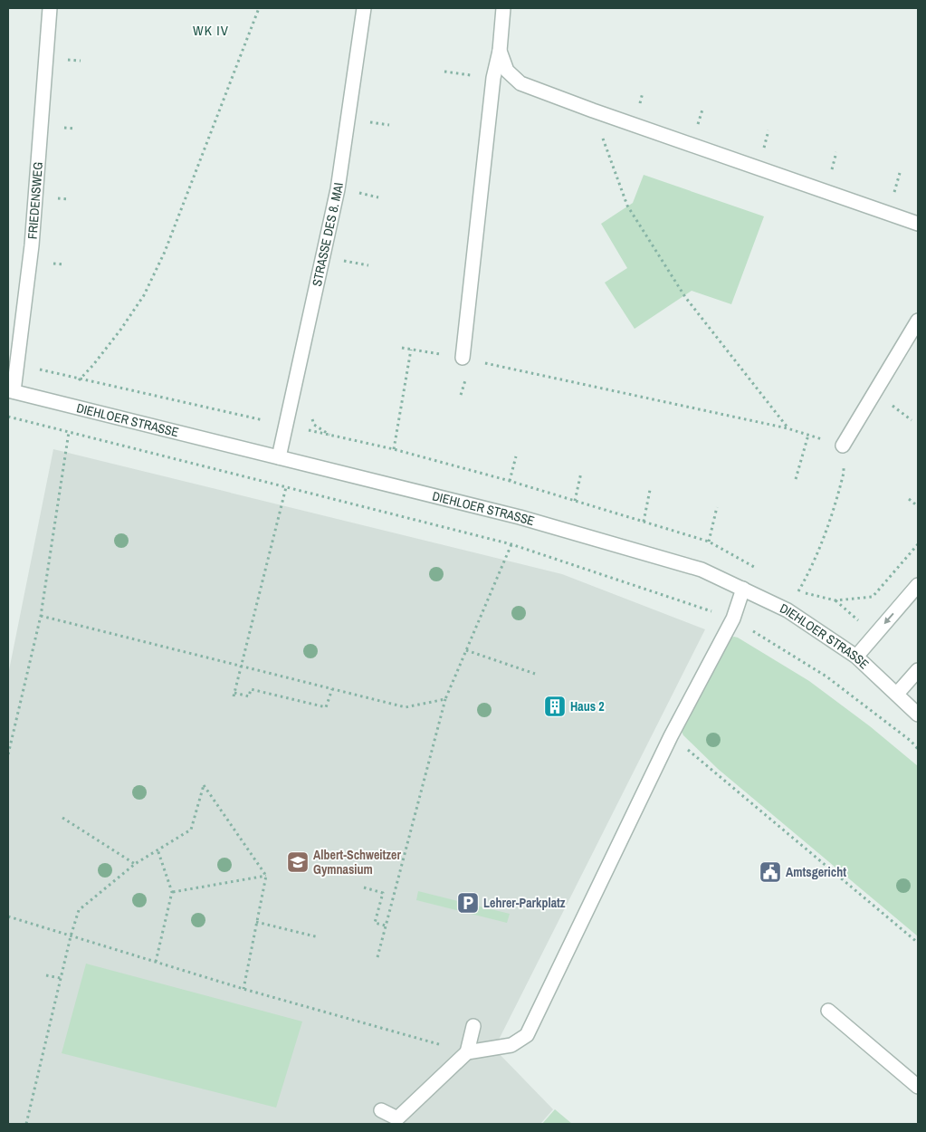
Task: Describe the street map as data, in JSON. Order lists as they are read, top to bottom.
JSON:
{
  "streets": {
    "street": ["FRIEDENSWEG", "STRASSE DES 8. MAI", "DIEHLOER STRASSE"]
  },
  "crossings": [
    ["FRIEDENSWEG", "DIEHLOER STRASSE"],
    ["STRASSE DES 8. MAI", "DIEHLOER STRASSE"]
  ],
  "districts": ["WK IV"],
  "places": {
    "building": ["Haus 2"],
    "school or university": ["Albert-Schweitzer Gymnasium"],
    "public building": ["Amtsgericht"],
    "parking": ["Lehrer-Parkplatz"]
  }
}
